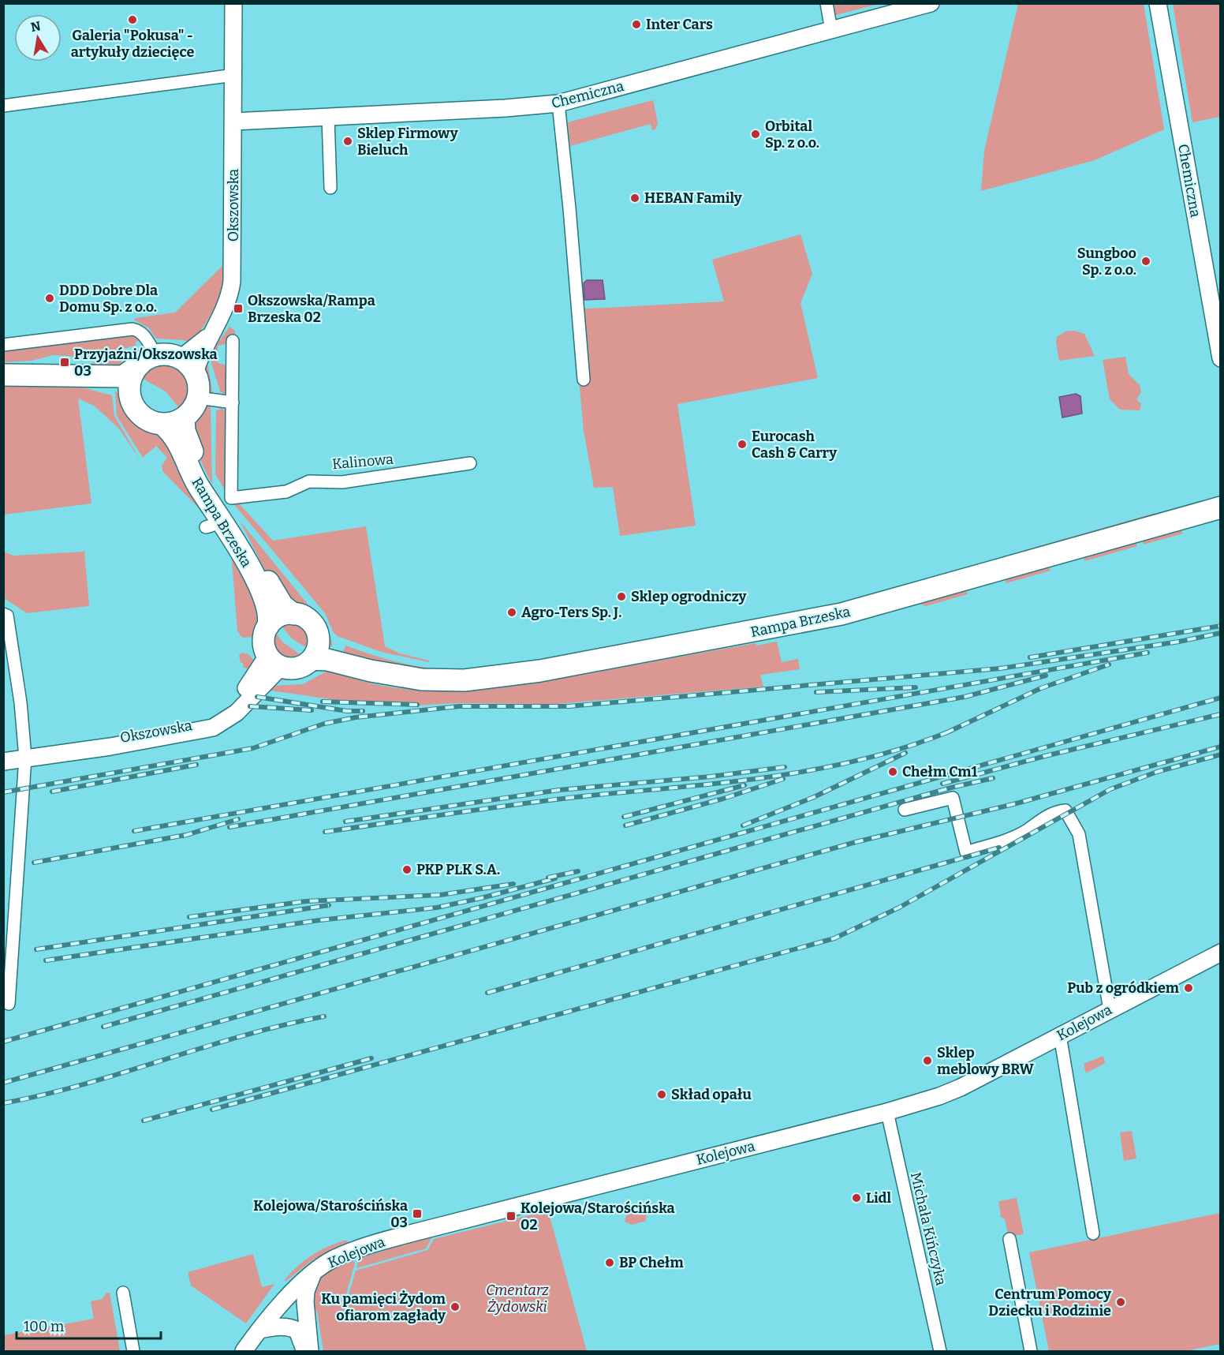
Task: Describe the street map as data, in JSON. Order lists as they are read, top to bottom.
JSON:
{
  "streets": {
    "highway": ["Rampa Brzeska"],
    "street": [
      "Chemiczna",
      "Okszowska",
      "Kalinowa",
      "Kolejowa",
      "Michała Kińczyka"
    ]
  },
  "crossings": [
    ["Chemiczna", "Okszowska"],
    ["Okszowska", "Rampa Brzeska"],
    ["Kolejowa", "Michała Kińczyka"]
  ],
  "parks": ["Cmentarz Żydowski"],
  "places": {
    "other": [
      "Galeria \"Pokusa\" - artykuły dziecięce",
      "Inter Cars",
      "Orbital Sp. z o.o.",
      "Sklep Firmowy Bieluch",
      "HEBAN Family",
      "Sungboo Sp. z o.o.",
      "DDD Dobre Dla Domu Sp. z o.o.",
      "Eurocash Cash & Carry",
      "Sklep ogrodniczy",
      "Agro-Ters Sp. J.",
      "Chełm Cm1",
      "PKP PLK S.A.",
      "Pub z ogródkiem",
      "Sklep meblowy BRW",
      "Skład opału",
      "Lidl",
      "BP Chełm",
      "Centrum Pomocy Dziecku i Rodzinie",
      "Ku pamięci Żydom ofiarom zagłady"
    ],
    "transit": [
      "Okszowska/Rampa Brzeska 02",
      "Przyjaźni/Okszowska 03",
      "Kolejowa/Starościńska 03",
      "Kolejowa/Starościńska 02"
    ]
  },
  "scale_bar": "100 m",
  "north": "top"
}
